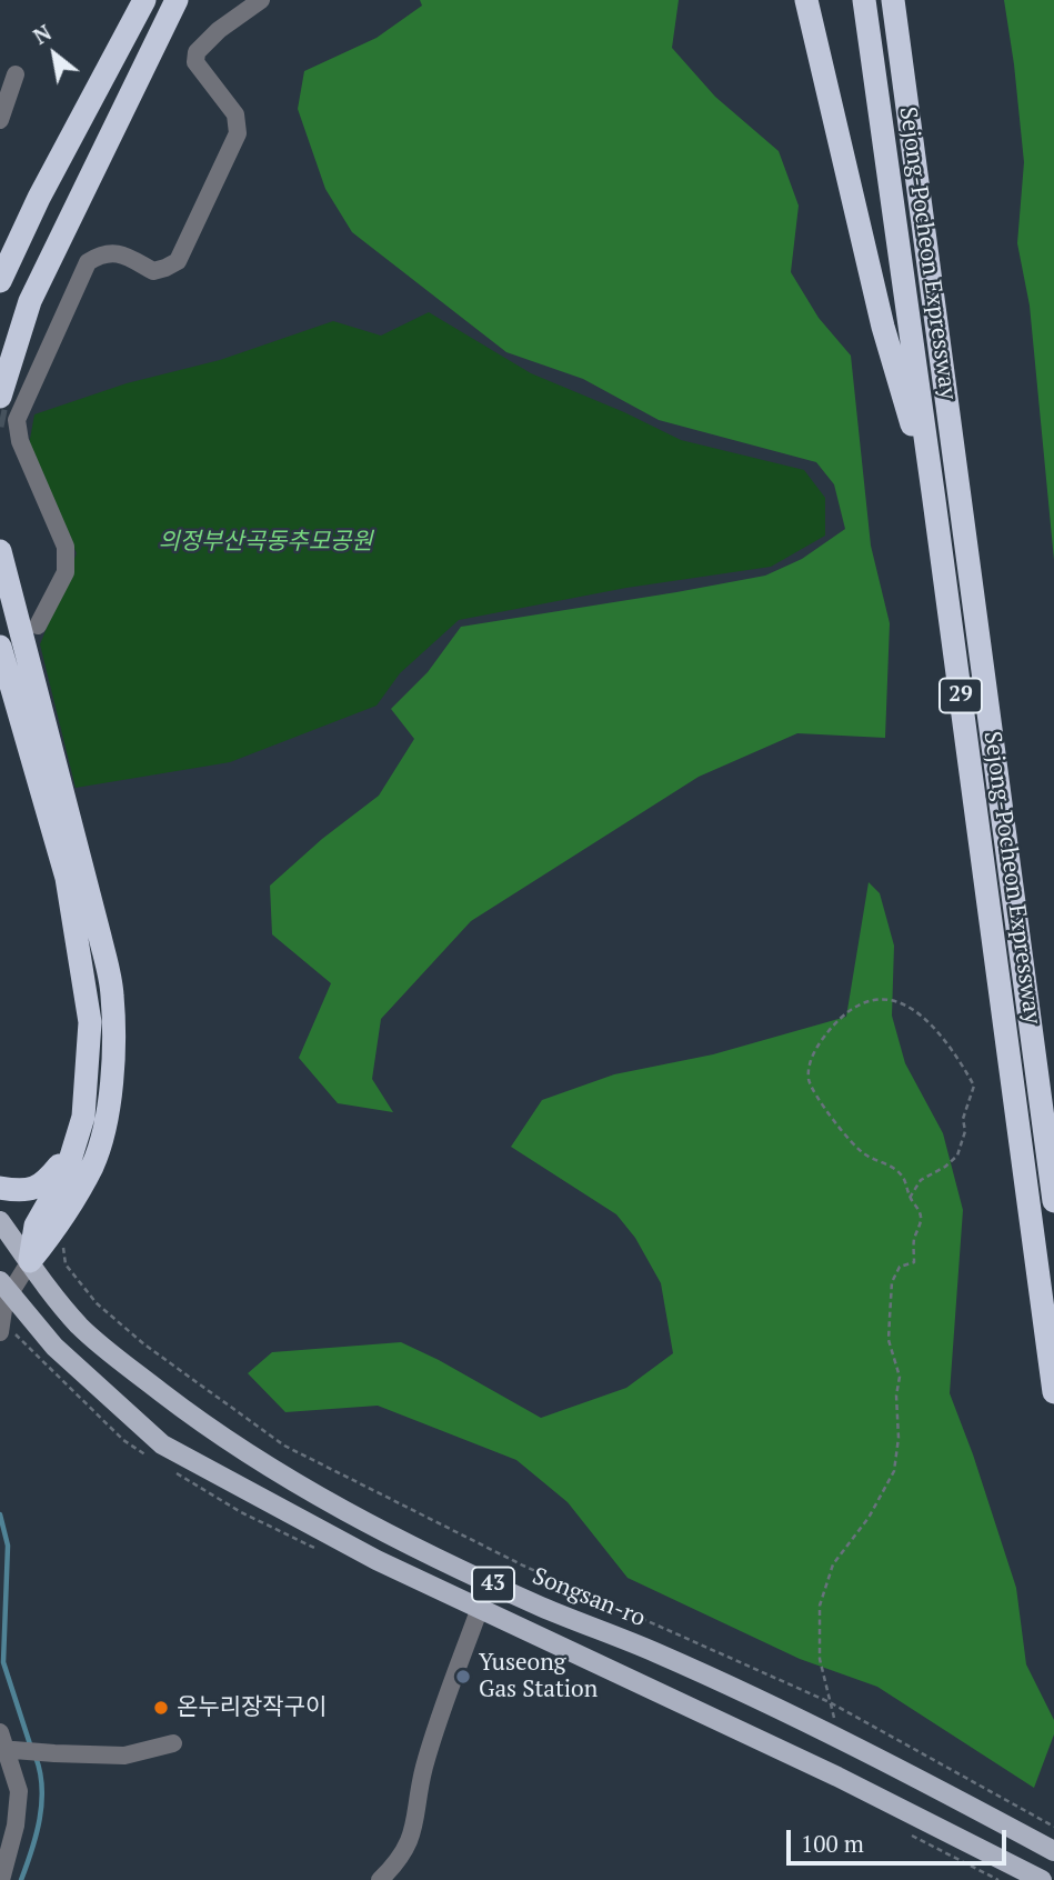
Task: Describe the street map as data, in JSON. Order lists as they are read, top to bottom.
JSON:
{
  "streets": {
    "highway": ["Sejong-Pocheon Expressway", "29"],
    "main road": ["43", "Songsan-ro"]
  },
  "parks": ["의정부산곡동추모공원"],
  "places": ["Yuseong Gas Station", "온누리장작구이"],
  "scale_bar": "100 m",
  "north": "top left"
}
